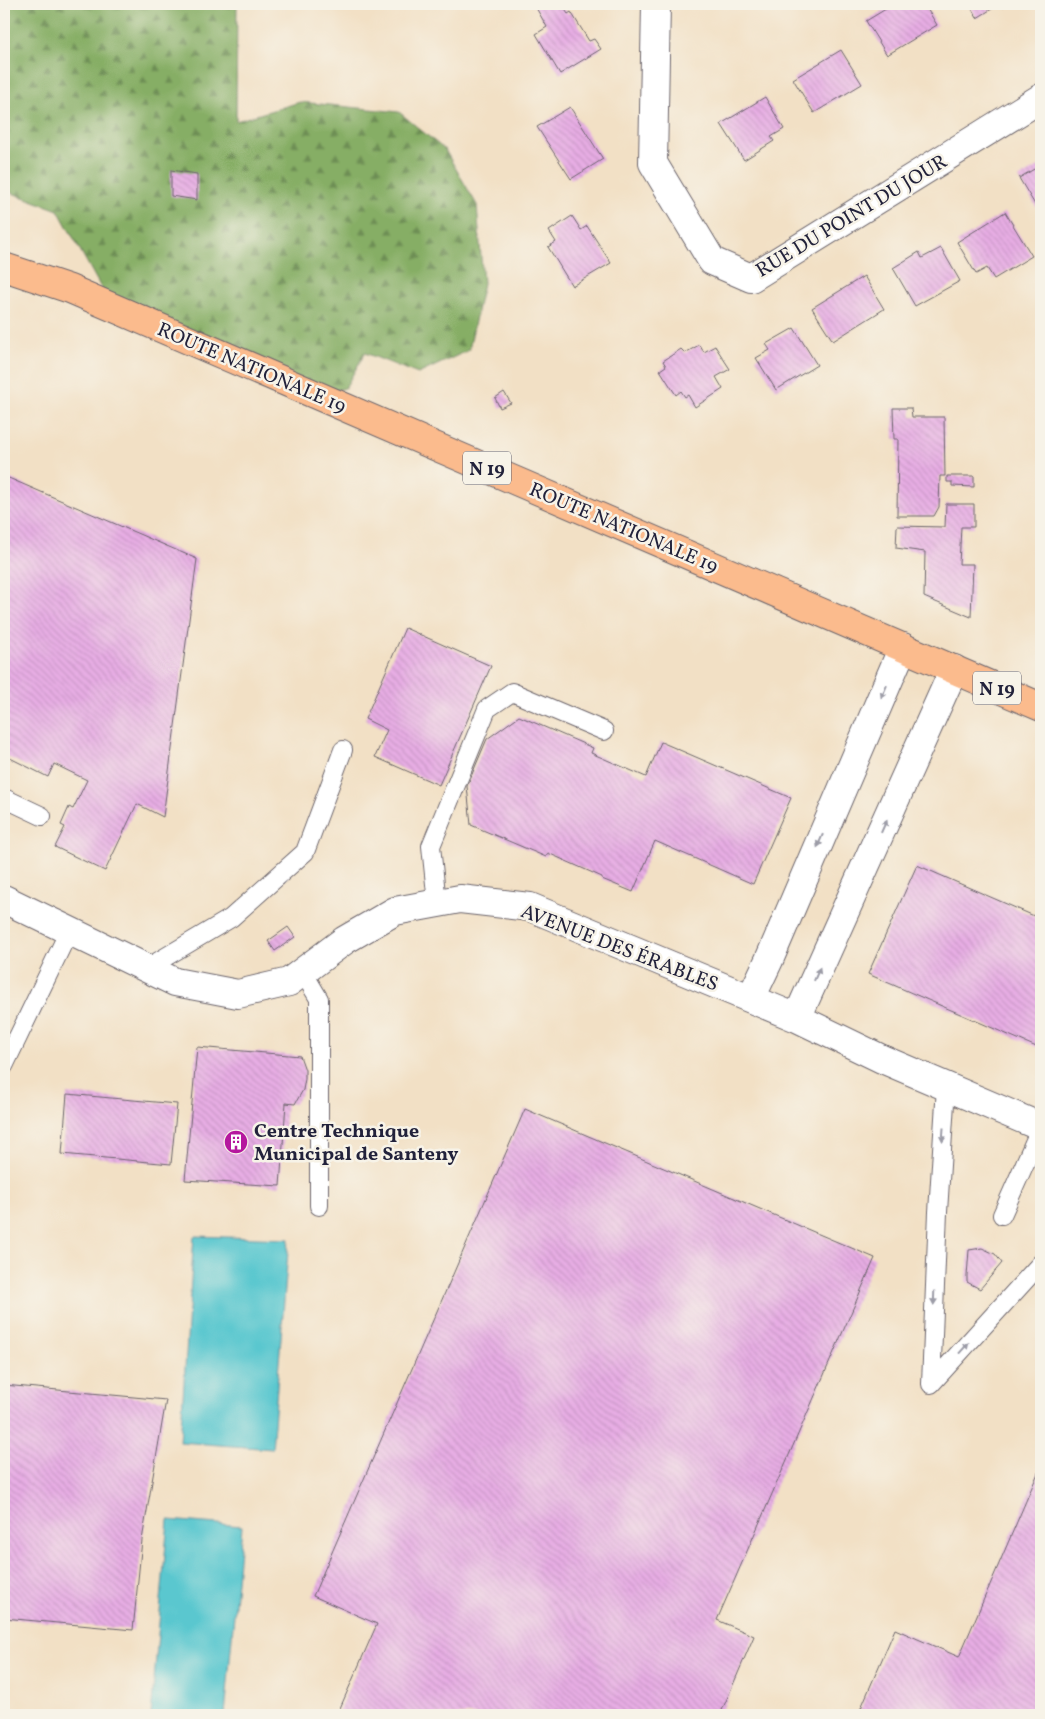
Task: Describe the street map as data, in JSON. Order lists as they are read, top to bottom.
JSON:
{
  "streets": {
    "main road": ["ROUTE NATIONALE 19", "N 19"],
    "street": ["RUE DU POINT DU JOUR", "AVENUE DES ÉRABLES"]
  },
  "places": {
    "building": ["Centre Technique Municipal de Santeny"]
  }
}
